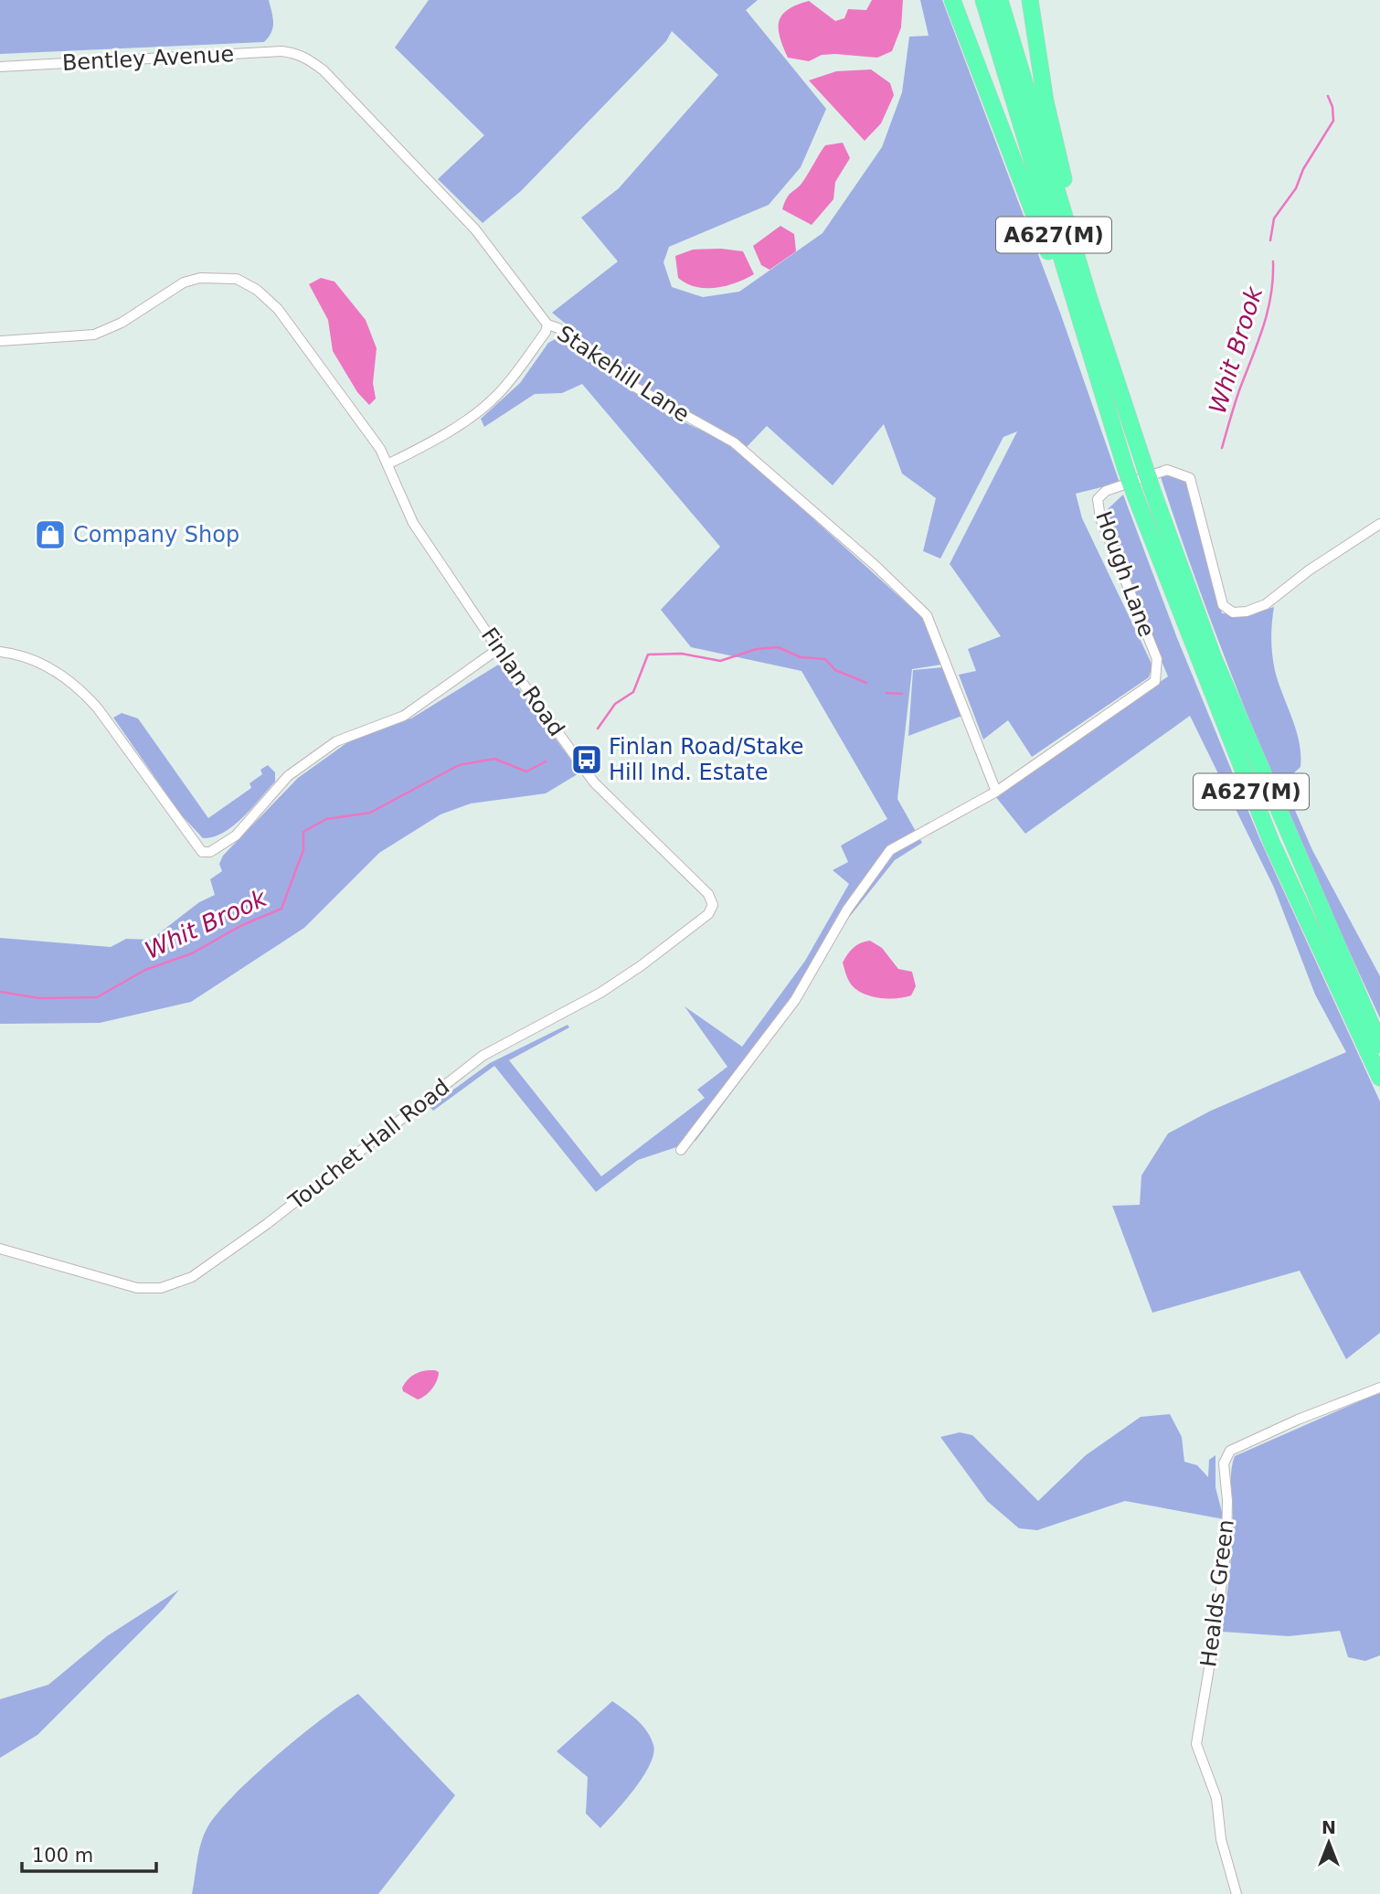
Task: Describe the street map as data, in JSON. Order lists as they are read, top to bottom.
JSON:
{
  "streets": {
    "highway": ["A627(M)"],
    "street": [
      "Bentley Avenue",
      "Stakehill Lane",
      "Hough Lane",
      "Finlan Road",
      "Touchet Hall Road",
      "Healds Green"
    ]
  },
  "crossings": [
    ["Bentley Avenue", "Stakehill Lane"],
    ["Stakehill Lane", "Hough Lane"],
    ["Finlan Road", "Touchet Hall Road"]
  ],
  "water": ["Whit Brook"],
  "places": {
    "shop": ["Company Shop"],
    "bus stop": ["Finlan Road/Stake Hill Ind. Estate"]
  },
  "scale_bar": "100 m",
  "north": "top"
}
